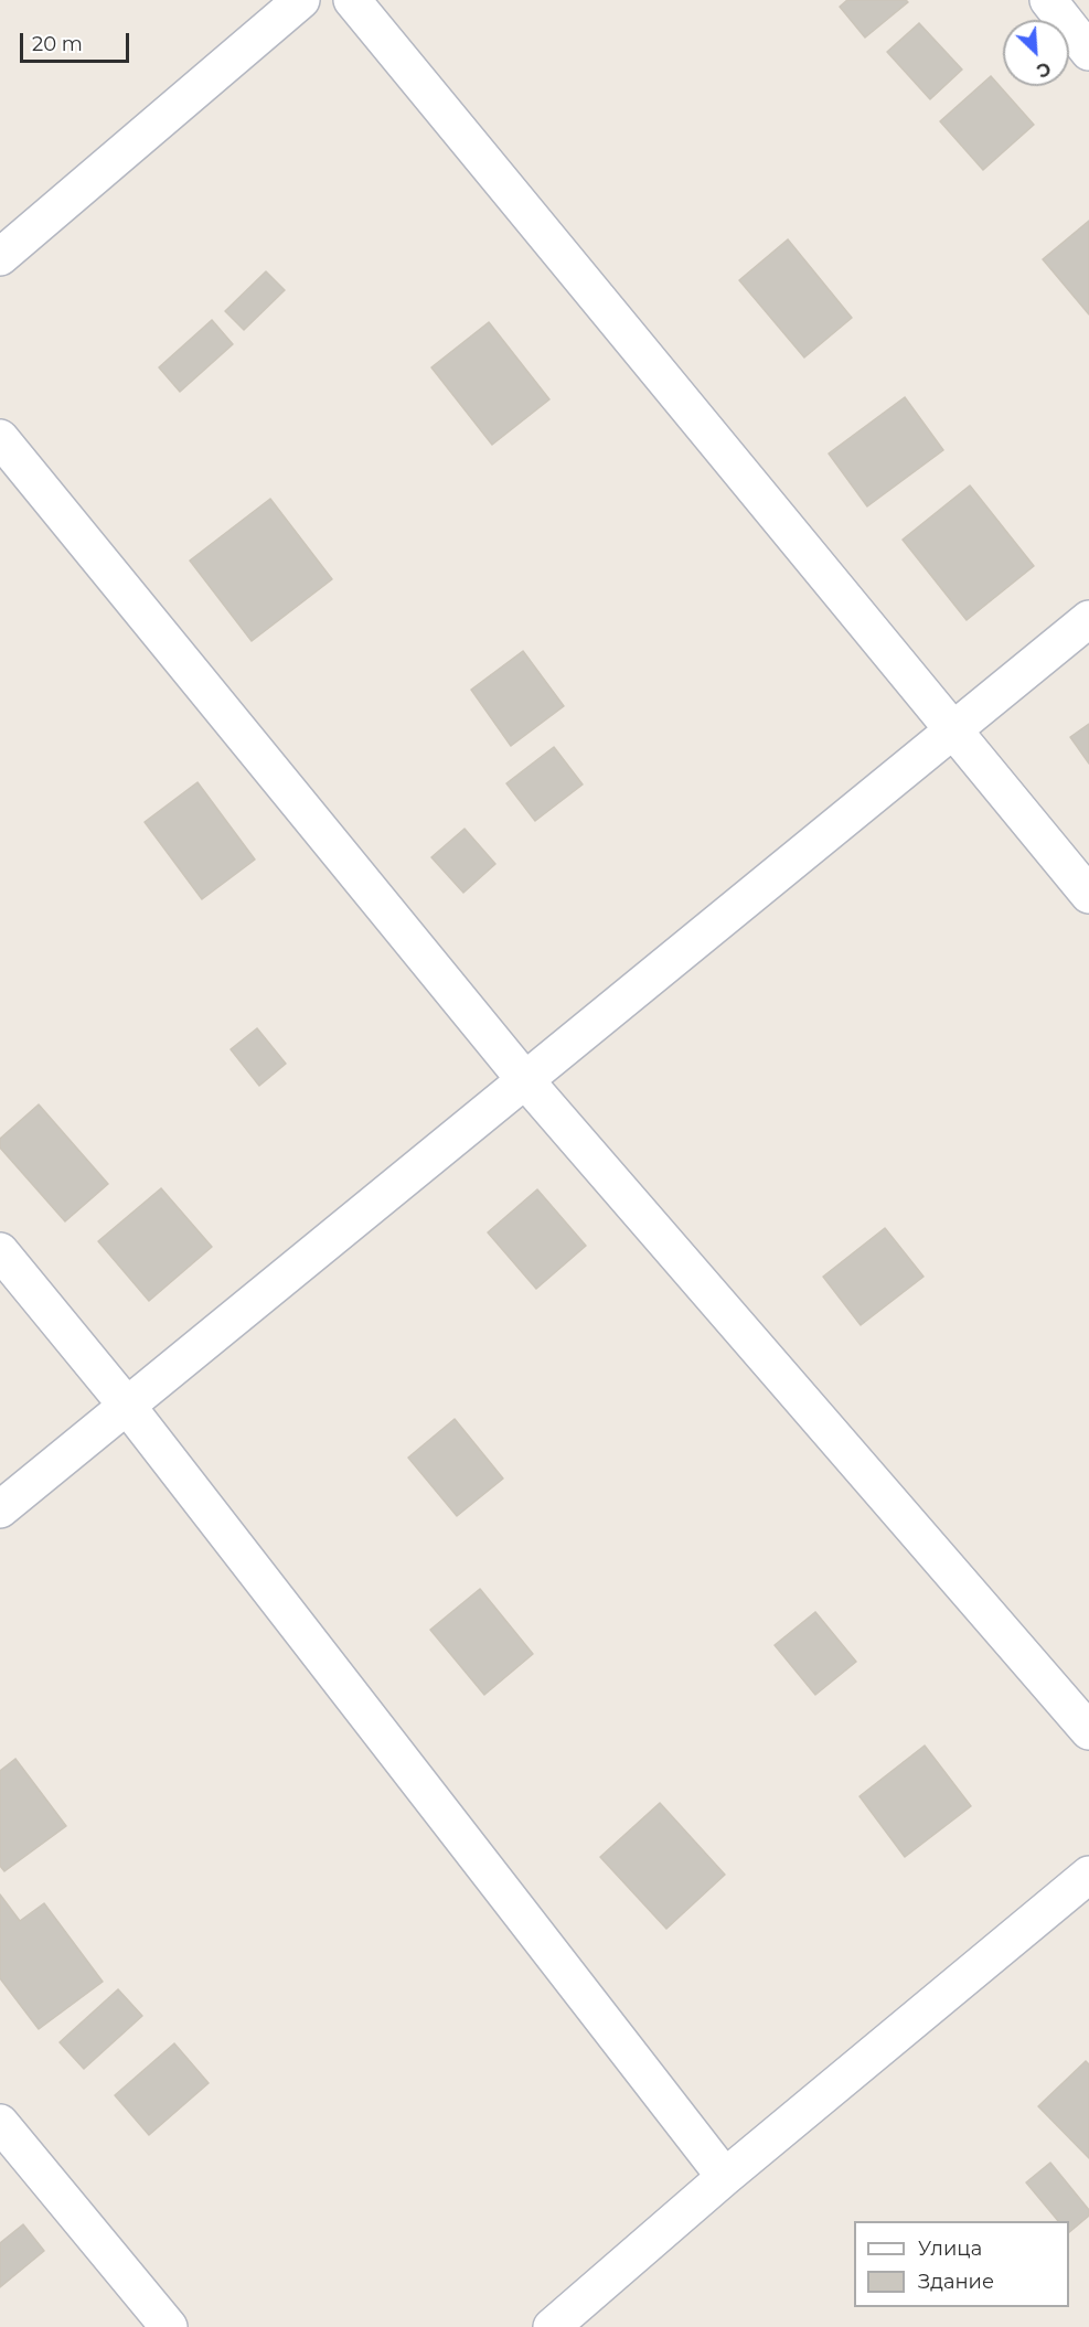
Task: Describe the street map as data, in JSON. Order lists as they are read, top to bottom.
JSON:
{
  "legend": ["Улица", "Здание"],
  "scale_bar": "20 m",
  "north": "bottom right"
}
